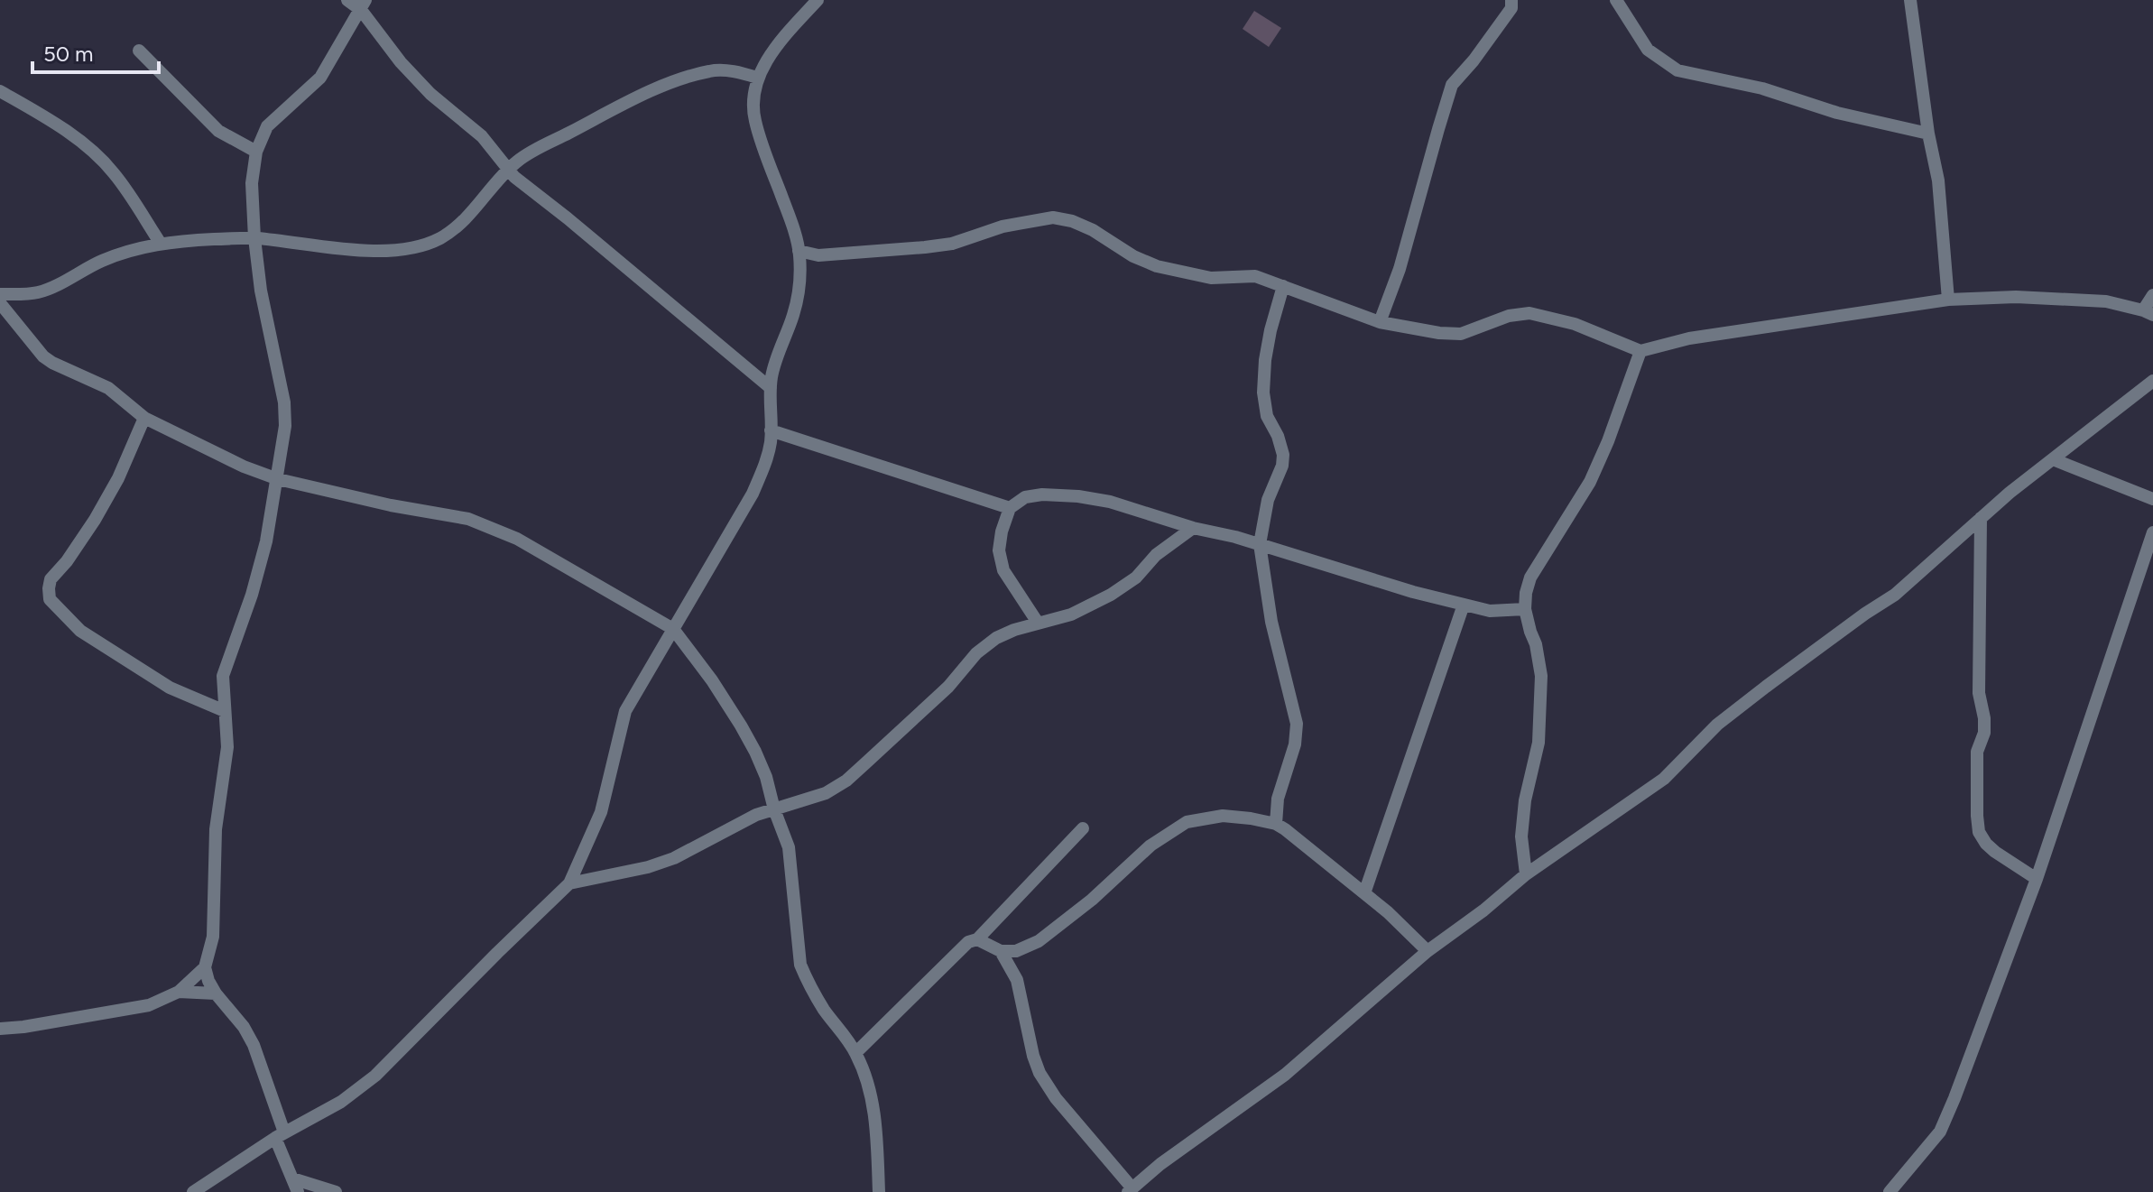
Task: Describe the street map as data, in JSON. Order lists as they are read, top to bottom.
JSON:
{
  "scale_bar": "50 m"
}
